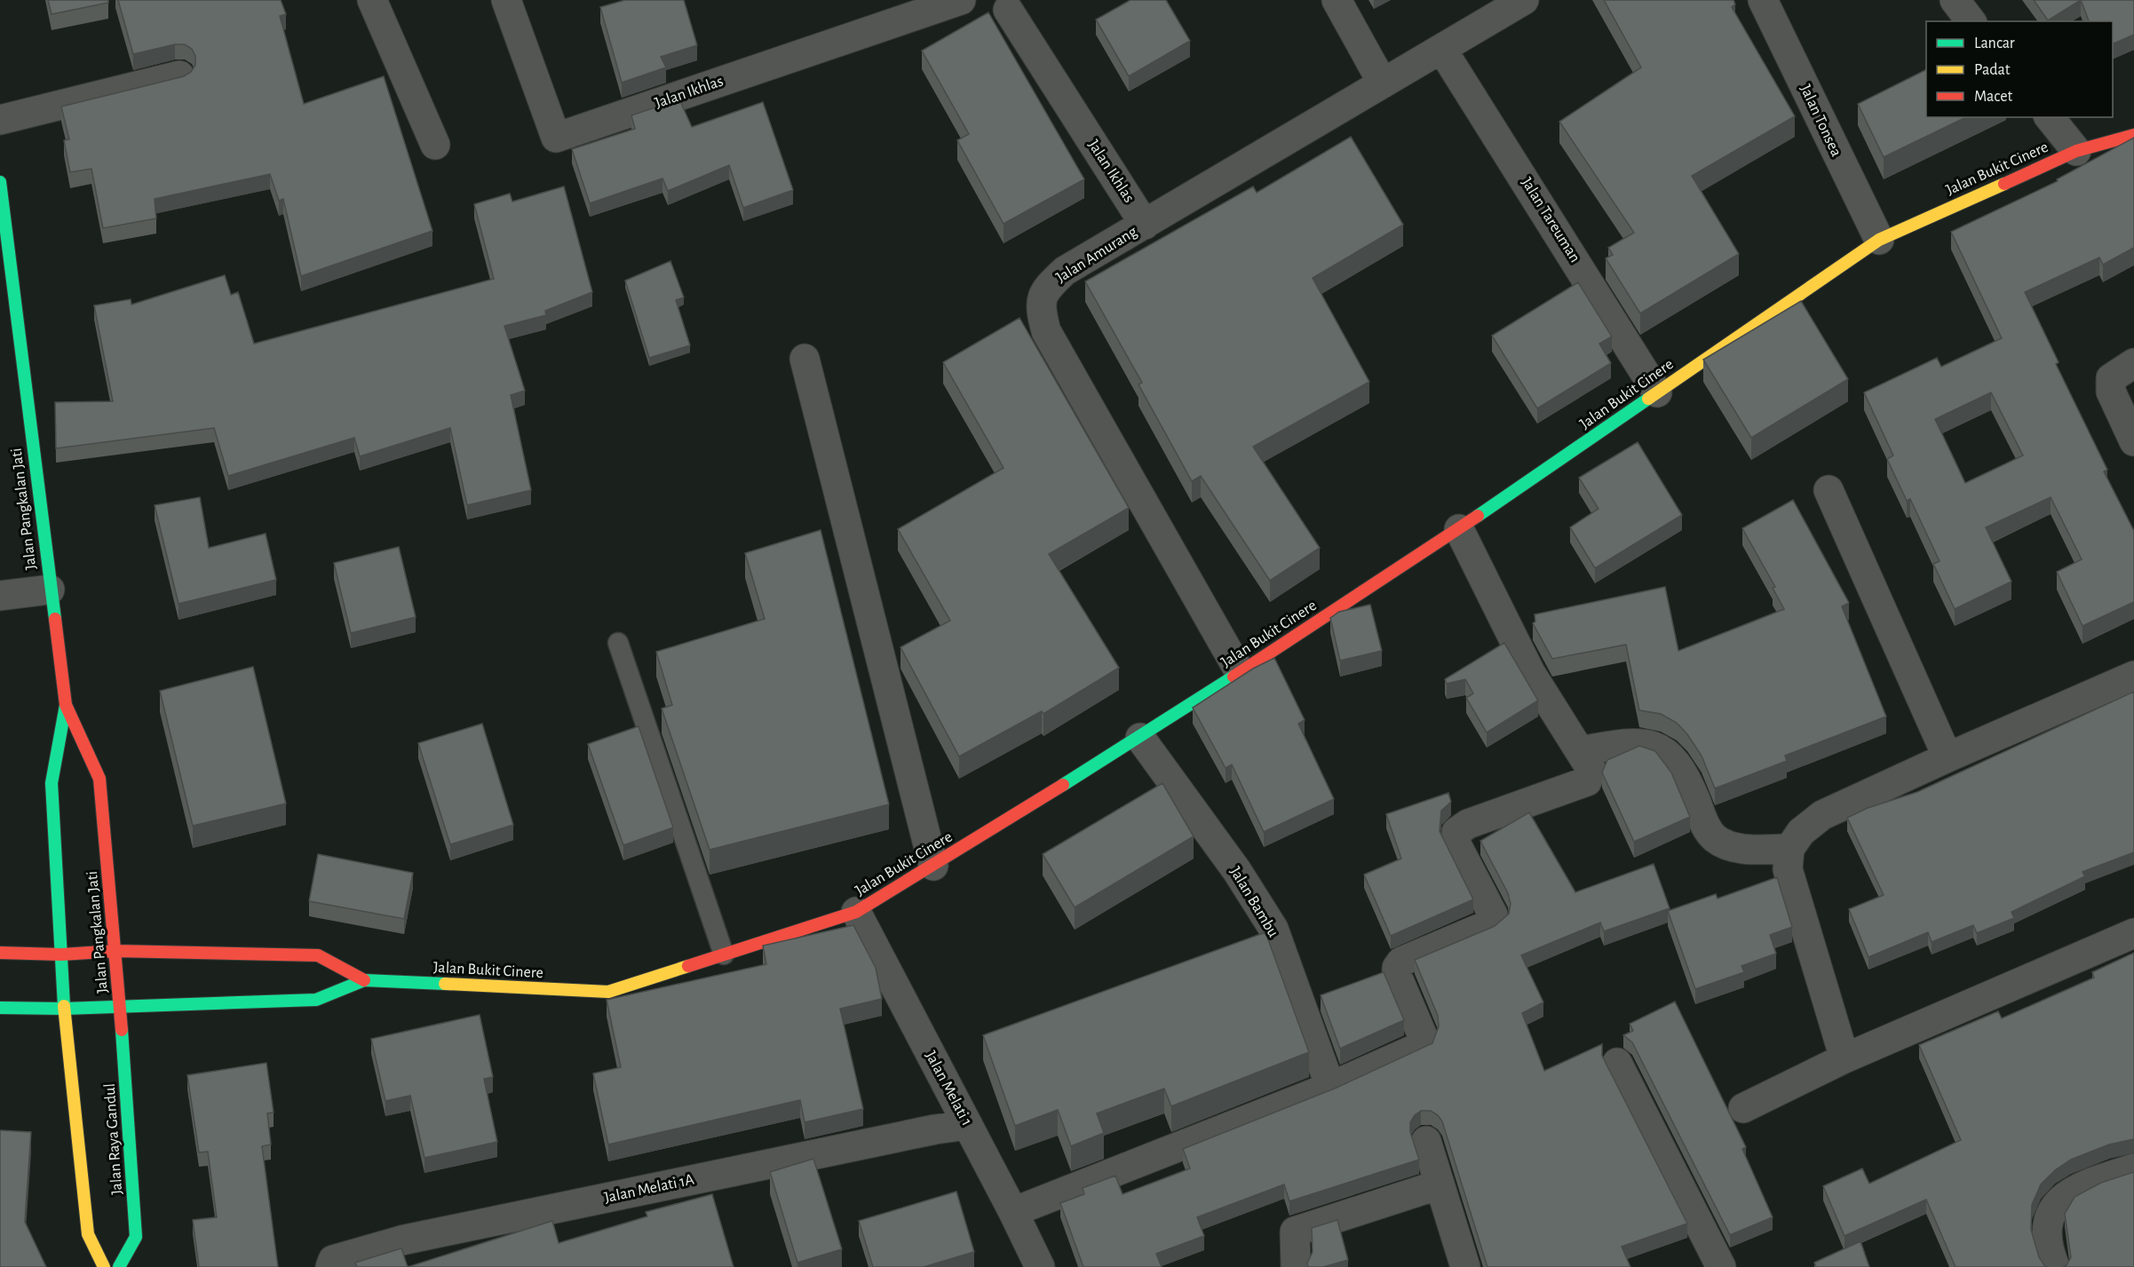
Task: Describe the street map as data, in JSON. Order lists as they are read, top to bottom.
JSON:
{
  "streets": {
    "street": [
      "Jalan Ikhlas",
      "Jalan Tonsea",
      "Jalan Bukit Cinere",
      "Jalan Tareuman",
      "Jalan Amurang",
      "Jalan Pangkalan Jati",
      "Jalan Bambu",
      "Jalan Melati 1",
      "Jalan Raya Gandul",
      "Jalan Melati 1A"
    ]
  },
  "crossings": [
    ["Jalan Ikhlas", "Jalan Amurang"],
    ["Jalan Tonsea", "Jalan Bukit Cinere"],
    ["Jalan Bukit Cinere", "Jalan Tareuman"],
    ["Jalan Bukit Cinere", "Jalan Amurang"],
    ["Jalan Bukit Cinere", "Jalan Pangkalan Jati"],
    ["Jalan Bukit Cinere", "Jalan Bambu"],
    ["Jalan Bukit Cinere", "Jalan Melati 1"],
    ["Jalan Bukit Cinere", "Jalan Raya Gandul"],
    ["Jalan Tareuman", "Jalan Amurang"],
    ["Jalan Pangkalan Jati", "Jalan Raya Gandul"],
    ["Jalan Melati 1", "Jalan Melati 1A"]
  ],
  "legend": ["Lancar", "Padat", "Macet"]
}
